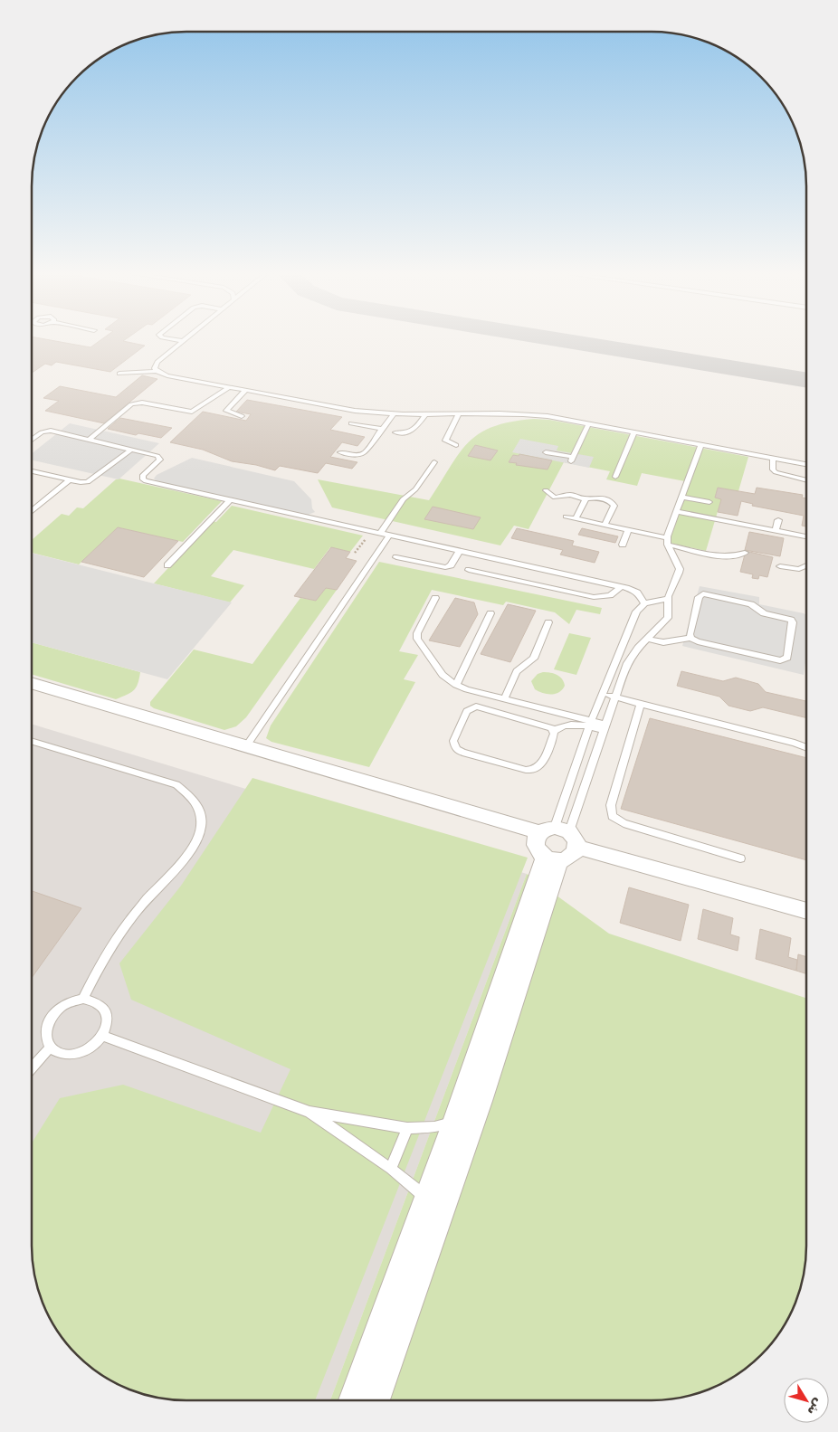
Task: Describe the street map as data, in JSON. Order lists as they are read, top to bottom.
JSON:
{
  "north": "bottom right"
}
